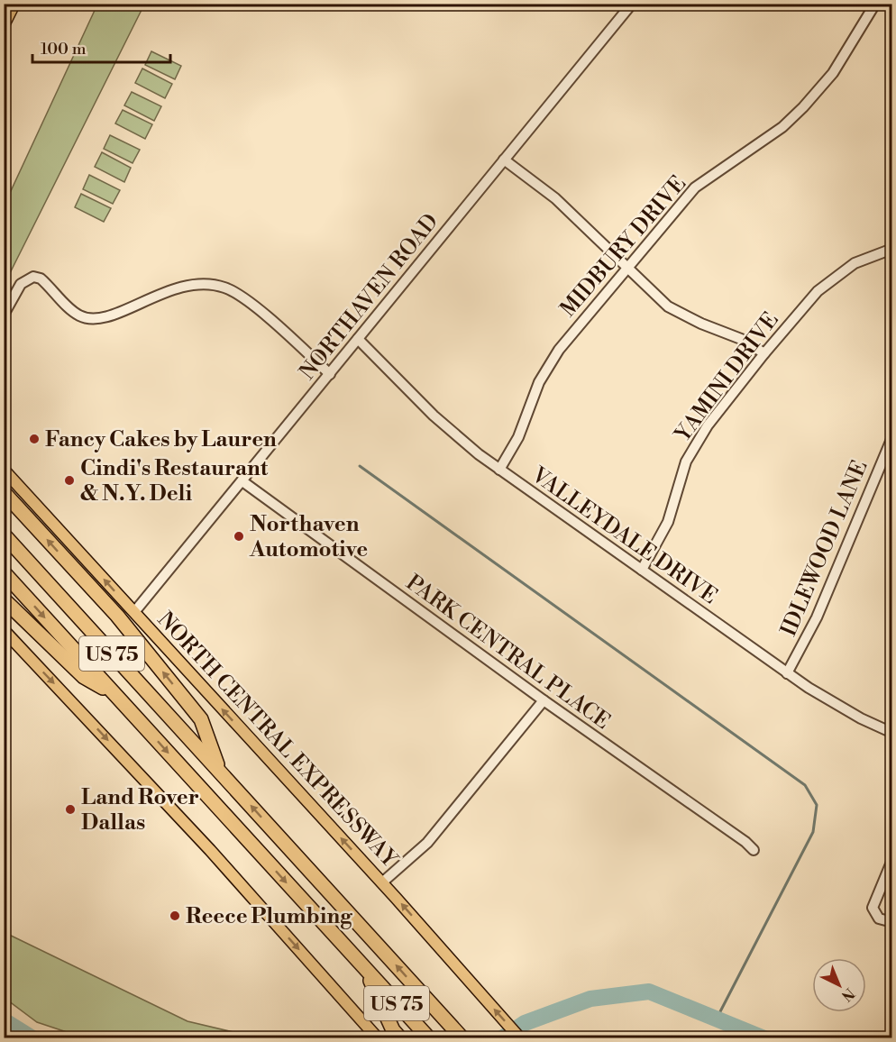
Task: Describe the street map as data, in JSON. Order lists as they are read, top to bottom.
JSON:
{
  "streets": {
    "highway": ["US 75"],
    "main road": ["NORTH CENTRAL EXPRESSWAY"],
    "street": [
      "MIDBURY DRIVE",
      "NORTHAVEN ROAD",
      "YAMINI DRIVE",
      "VALLEYDALE DRIVE",
      "IDLEWOOD LANE",
      "PARK CENTRAL PLACE"
    ]
  },
  "crossings": [
    ["MIDBURY DRIVE", "VALLEYDALE DRIVE"],
    ["NORTHAVEN ROAD", "VALLEYDALE DRIVE"],
    ["NORTHAVEN ROAD", "PARK CENTRAL PLACE"],
    ["NORTHAVEN ROAD", "NORTH CENTRAL EXPRESSWAY"],
    ["YAMINI DRIVE", "VALLEYDALE DRIVE"],
    ["VALLEYDALE DRIVE", "IDLEWOOD LANE"]
  ],
  "one_way": ["NORTH CENTRAL EXPRESSWAY"],
  "places": [
    "Fancy Cakes by Lauren",
    "Cindi's Restaurant & N.Y. Deli",
    "Northaven Automotive",
    "Land Rover Dallas",
    "Reece Plumbing"
  ],
  "scale_bar": "100 m",
  "north": "bottom right"
}
